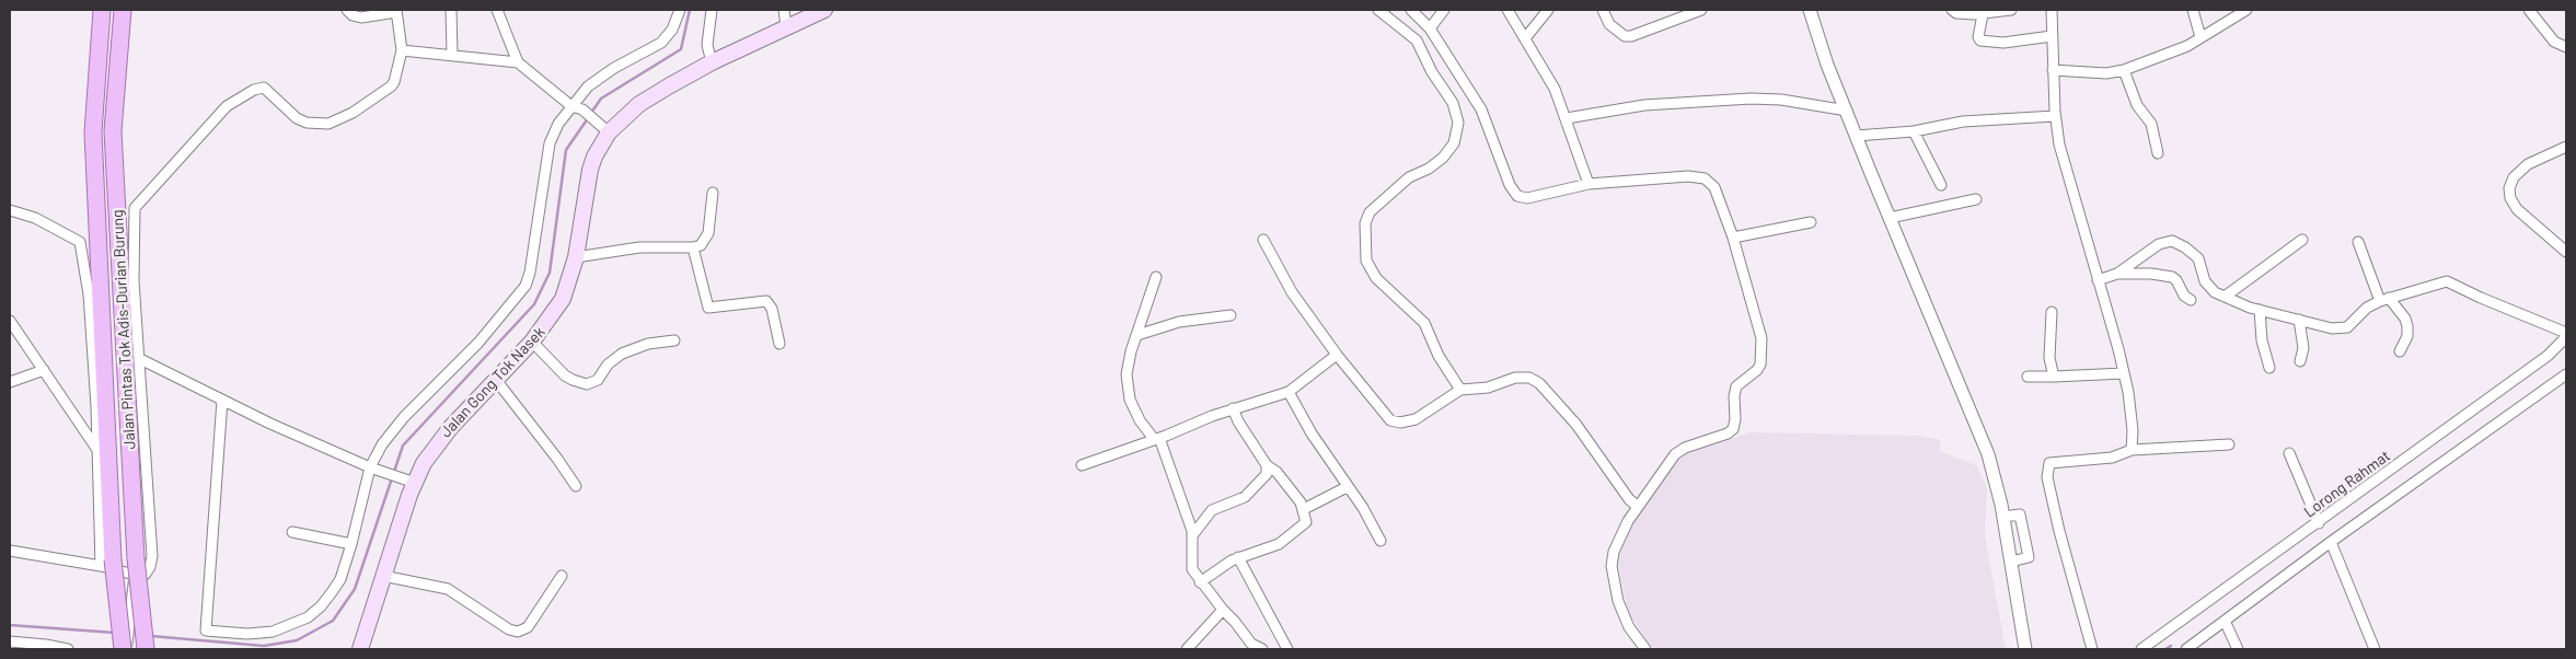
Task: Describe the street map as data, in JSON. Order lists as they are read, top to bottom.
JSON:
{
  "streets": {
    "main road": ["Jalan Pintas Tok Adis-Durian Burung", "Jalan Gong Tok Nasek"],
    "street": ["Lorong Rahmat"]
  }
}
